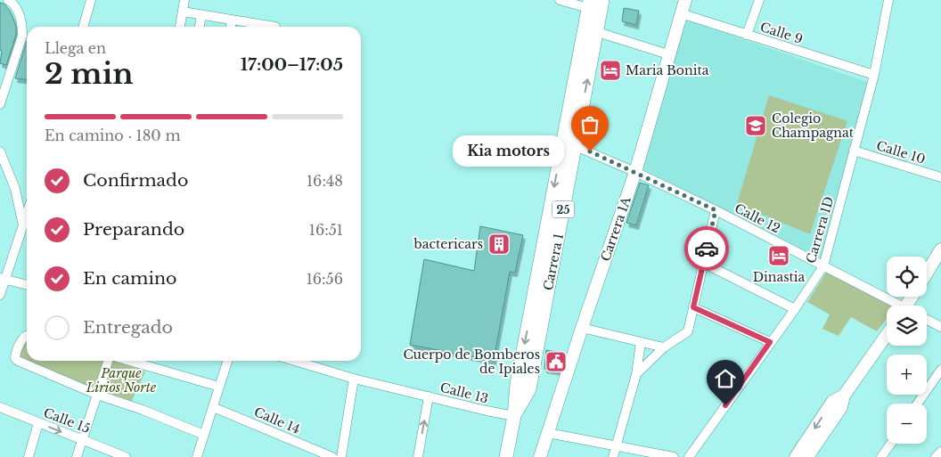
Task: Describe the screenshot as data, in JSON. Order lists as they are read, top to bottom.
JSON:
{
  "streets": {
    "main road": ["25", "Carrera 1"],
    "street": [
      "Calle 9",
      "Calle 10",
      "Calle 12",
      "Carrera 1A",
      "Carrera 1D",
      "Calle 13",
      "Calle 15",
      "Calle 14"
    ]
  },
  "crossings": [
    ["Calle 9", "Carrera 1A"],
    ["Calle 9", "Carrera 1D"],
    ["Calle 10", "Carrera 1D"],
    ["Calle 12", "Carrera 1A"],
    ["Calle 12", "Carrera 1D"],
    ["Calle 12", "Carrera 1"],
    ["Carrera 1", "Calle 13"]
  ],
  "parks": ["Parque Lirios Norte"],
  "places": {
    "hotel": ["Maria Bonita", "Dinastia"],
    "school or university": ["Colegio Champagnat"],
    "other": ["Kia motors"],
    "building": ["bactericars"],
    "public building": ["Cuerpo de Bomberos de Ipiales"]
  },
  "page": {
    "heading": ["2 min", "Llega en", "17:00–17:05"],
    "bar": "En camino · 180 m",
    "bubble": "Kia motors",
    "list": [
      ["Confirmado", "16:48"],
      ["Preparando", "16:51"],
      ["En camino", "16:56"],
      "Entregado"
    ],
    "map_buttons": ["+", "−"]
  }
}
